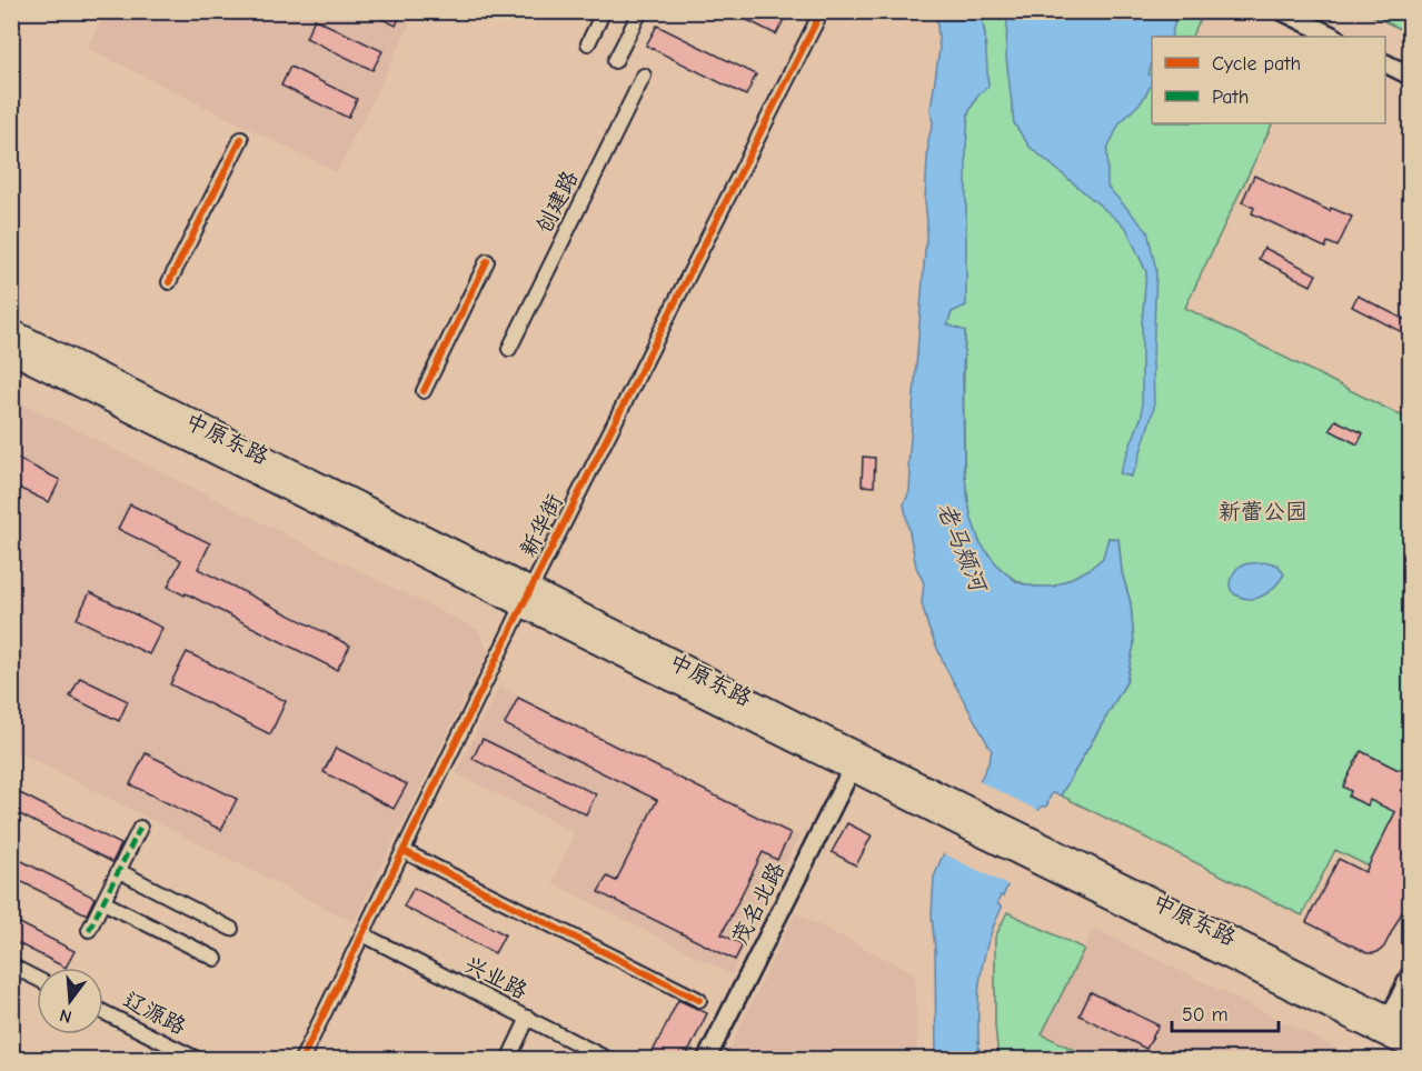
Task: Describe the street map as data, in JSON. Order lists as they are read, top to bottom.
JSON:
{
  "streets": {
    "main road": ["中原东路"],
    "street": [
      "创建路",
      "新华街",
      "茂名北路",
      "兴业路",
      "辽源路"
    ]
  },
  "crossings": [
    ["中原东路", "新华街"],
    ["中原东路", "茂名北路"],
    ["新华街", "兴业路"]
  ],
  "water": ["老马颊河"],
  "parks": ["新蕾公园"],
  "legend": ["Cycle path", "Path"],
  "scale_bar": "50 m",
  "north": "bottom"
}
